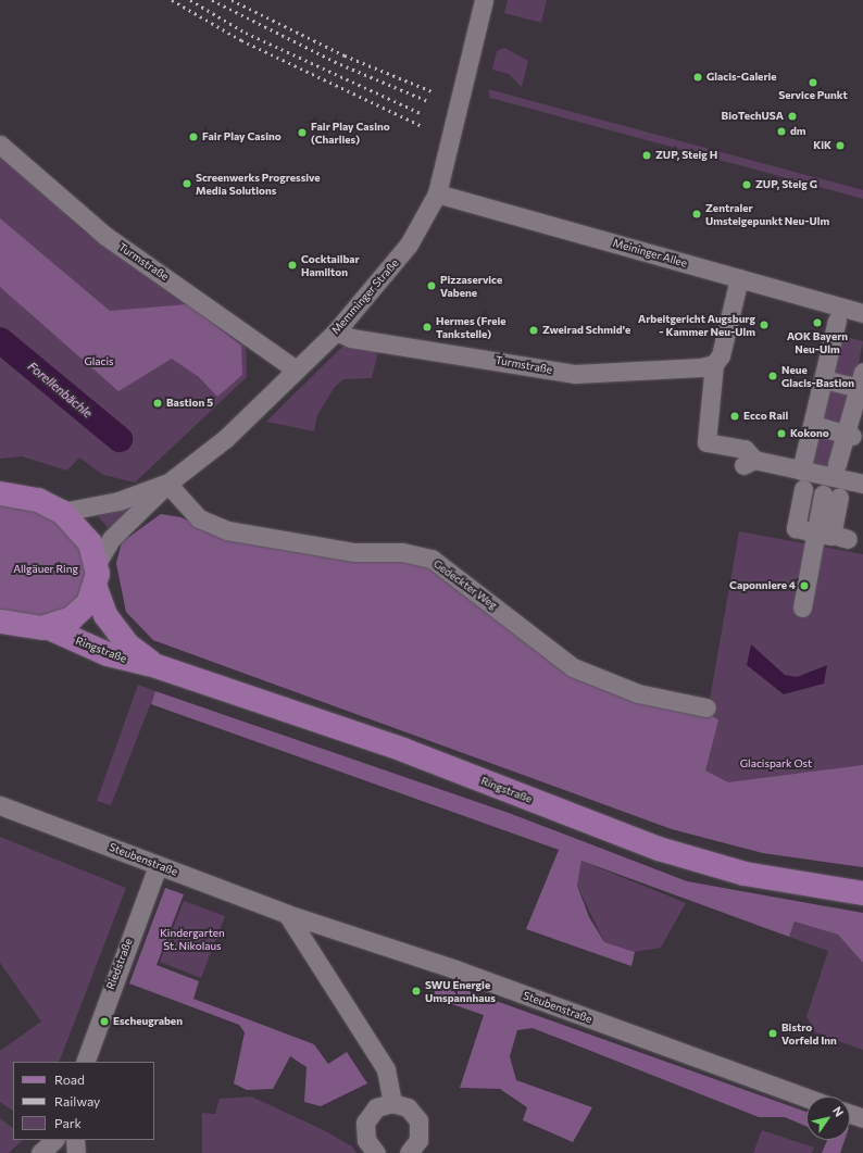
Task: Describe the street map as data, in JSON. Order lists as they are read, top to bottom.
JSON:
{
  "streets": {
    "main road": ["Ringstraße"],
    "street": [
      "Meininger Allee",
      "Turmstraße",
      "Memminger Straße",
      "Gedeckter Weg",
      "Steubenstraße",
      "Riedstraße"
    ]
  },
  "crossings": [
    ["Meininger Allee", "Memminger Straße"],
    ["Turmstraße", "Memminger Straße"],
    ["Memminger Straße", "Gedeckter Weg"],
    ["Steubenstraße", "Riedstraße"]
  ],
  "water": ["Forellenbächle"],
  "parks": [
    "Glacis",
    "Allgäuer Ring",
    "Glacispark Ost",
    "Kindergarten St. Nikolaus"
  ],
  "places": [
    "Glacis-Galerie",
    "Service Punkt",
    "BioTechUSA",
    "dm",
    "Fair Play Casino (Charlies)",
    "Fair Play Casino",
    "KiK",
    "ZUP, Steig H",
    "Screenwerks Progressive Media Solutions",
    "ZUP, Steig G",
    "Zentraler Umsteigepunkt Neu-Ulm",
    "Cocktailbar Hamilton",
    "Pizzaservice Vabene",
    "AOK Bayern Neu-Ulm",
    "Arbeitgericht Augsburg - Kammer Neu-Ulm",
    "Hermes (Freie Tankstelle)",
    "Zweirad Schmid'e",
    "Neue Glacis-Bastion",
    "Bastion 5",
    "Ecco Rail",
    "Kokono",
    "Caponniere 4",
    "SWU Energie Umspannhaus",
    "Escheugraben",
    "Bistro Vorfeld Inn"
  ],
  "legend": ["Road", "Railway", "Park"],
  "north": "top right"
}
